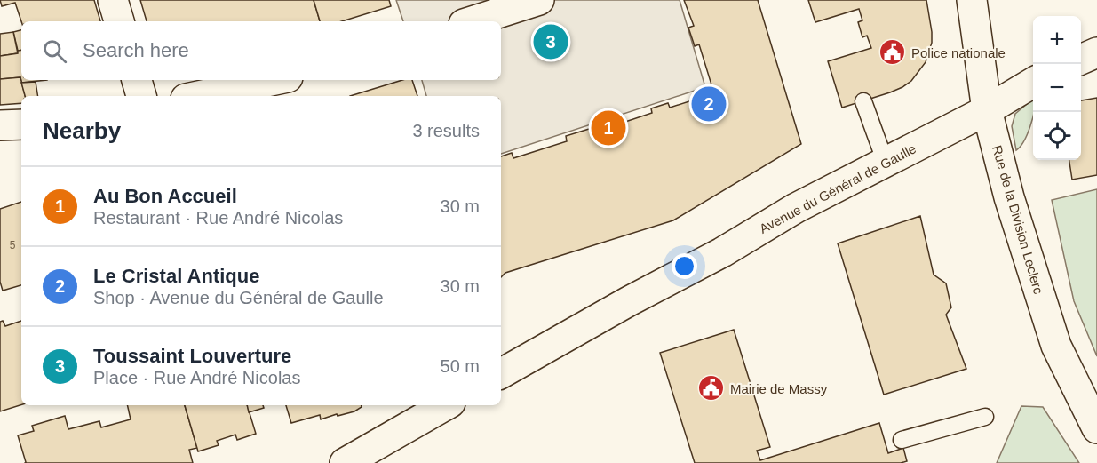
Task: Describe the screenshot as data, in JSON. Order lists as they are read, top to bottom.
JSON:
{
  "streets": {
    "main road": ["Avenue du Général de Gaulle", "Rue de la Division Leclerc"]
  },
  "crossings": [
    ["Avenue du Général de Gaulle", "Rue de la Division Leclerc"]
  ],
  "places": {
    "public building": ["Police nationale", "Mairie de Massy"]
  },
  "house_numbers": ["5"],
  "page": {
    "map_buttons": ["+", "−"],
    "search": "Search here",
    "pins": ["3", "2", "1"],
    "heading": ["Nearby", "3 results"],
    "list": [
      {
        "mark": "1",
        "name": "Au Bon Accueil",
        "note": "Restaurant · Rue André Nicolas",
        "value": "30 m"
      },
      {
        "mark": "2",
        "name": "Le Cristal Antique",
        "note": "Shop · Avenue du Général de Gaulle",
        "value": "30 m"
      },
      {
        "mark": "3",
        "name": "Toussaint Louverture",
        "note": "Place · Rue André Nicolas",
        "value": "50 m"
      }
    ]
  }
}
